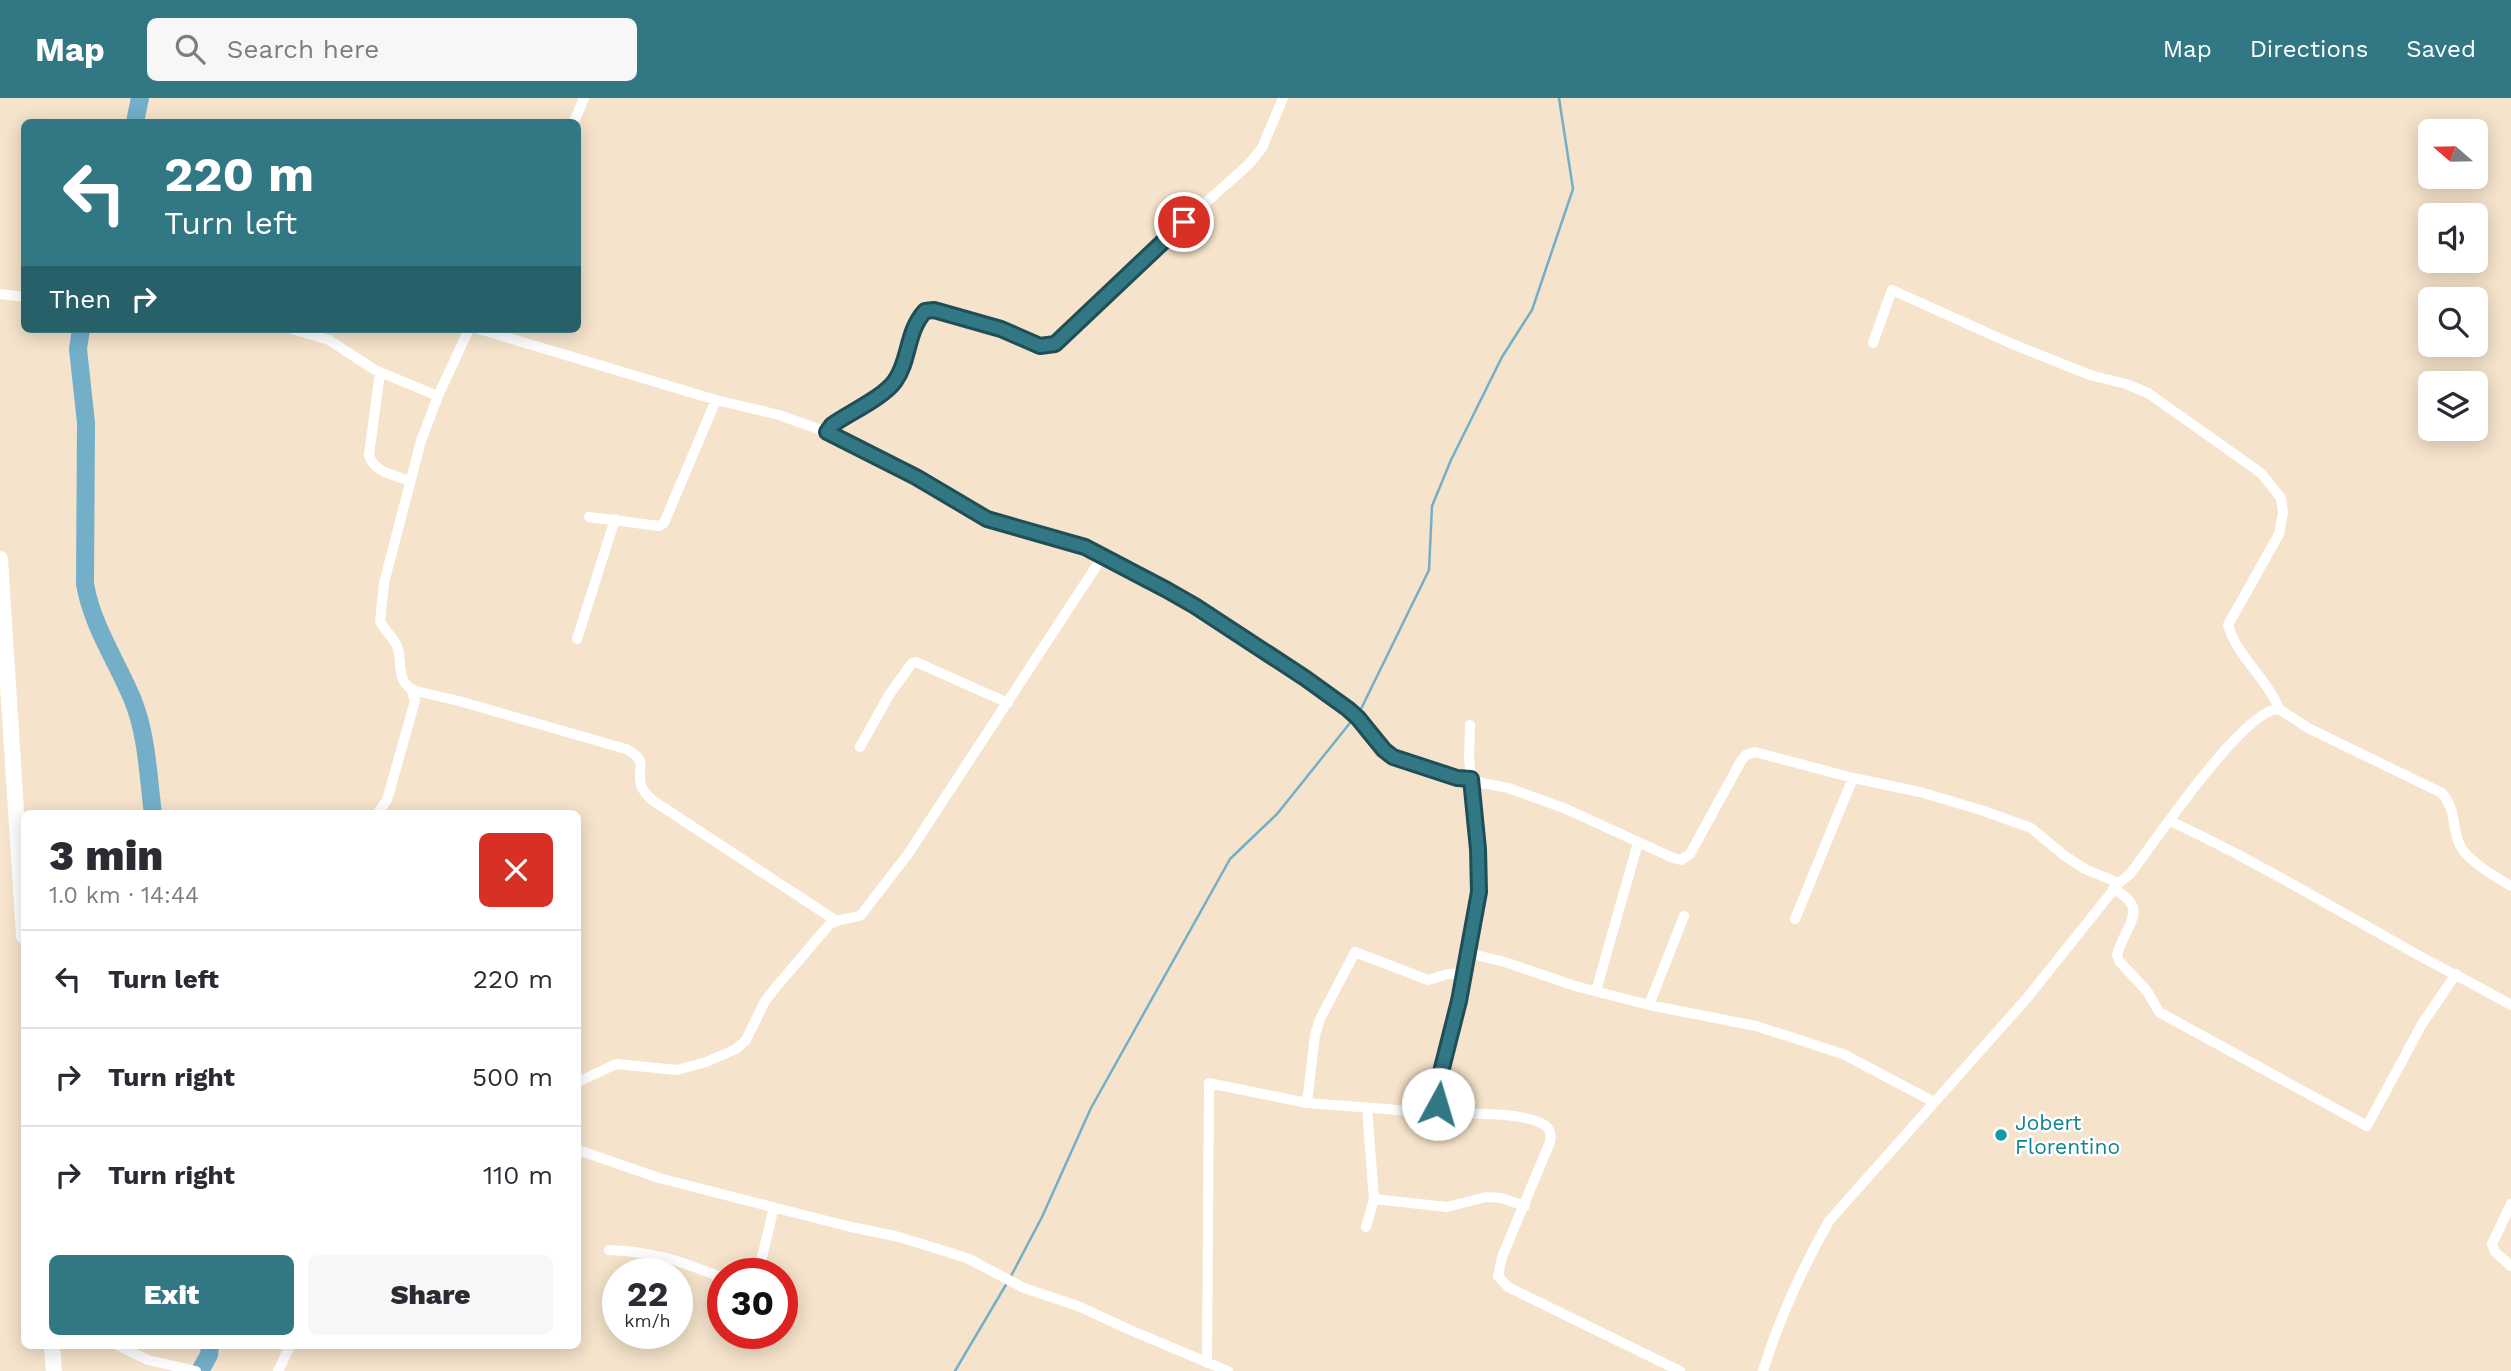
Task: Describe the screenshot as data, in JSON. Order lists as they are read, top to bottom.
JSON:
{
  "places": ["Jobert Florentino"],
  "north": "left",
  "page": {
    "header": "Map",
    "search": "Search here",
    "nav": ["Map", "Directions", "Saved"],
    "turn": ["220 m", "Turn left"],
    "then": "Then",
    "heading": ["3 min", "1.0 km · 14:44"],
    "list": [
      {
        "name": "Turn left",
        "value": "220 m"
      },
      {
        "name": "Turn right",
        "value": "500 m"
      },
      {
        "name": "Turn right",
        "value": "110 m"
      }
    ],
    "buttons": ["Exit", "Share"],
    "speed": "22 km/h",
    "limit": "30"
  }
}
